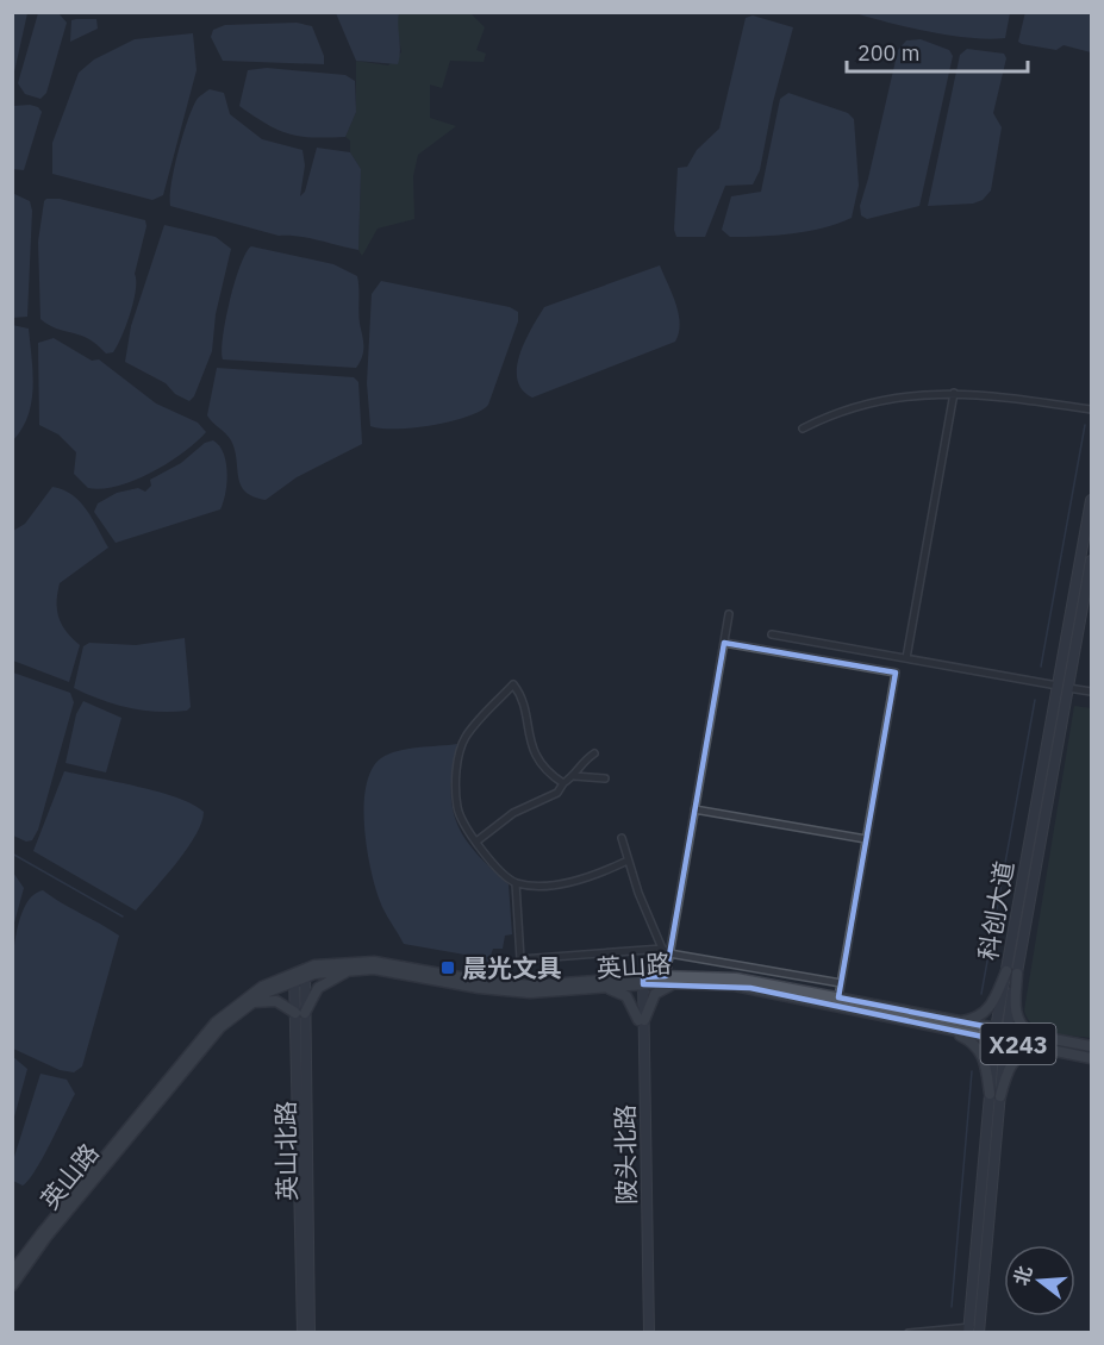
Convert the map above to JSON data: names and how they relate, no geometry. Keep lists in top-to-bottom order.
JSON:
{
  "streets": {
    "main road": [
      "科创大道",
      "英山路",
      "X243",
      "英山北路",
      "陂头北路"
    ]
  },
  "crossings": [
    ["科创大道", "英山路"],
    ["英山路", "英山北路"],
    ["英山路", "陂头北路"]
  ],
  "places": {
    "transit": ["晨光文具"]
  },
  "scale_bar": "200 m",
  "north": "left"
}
